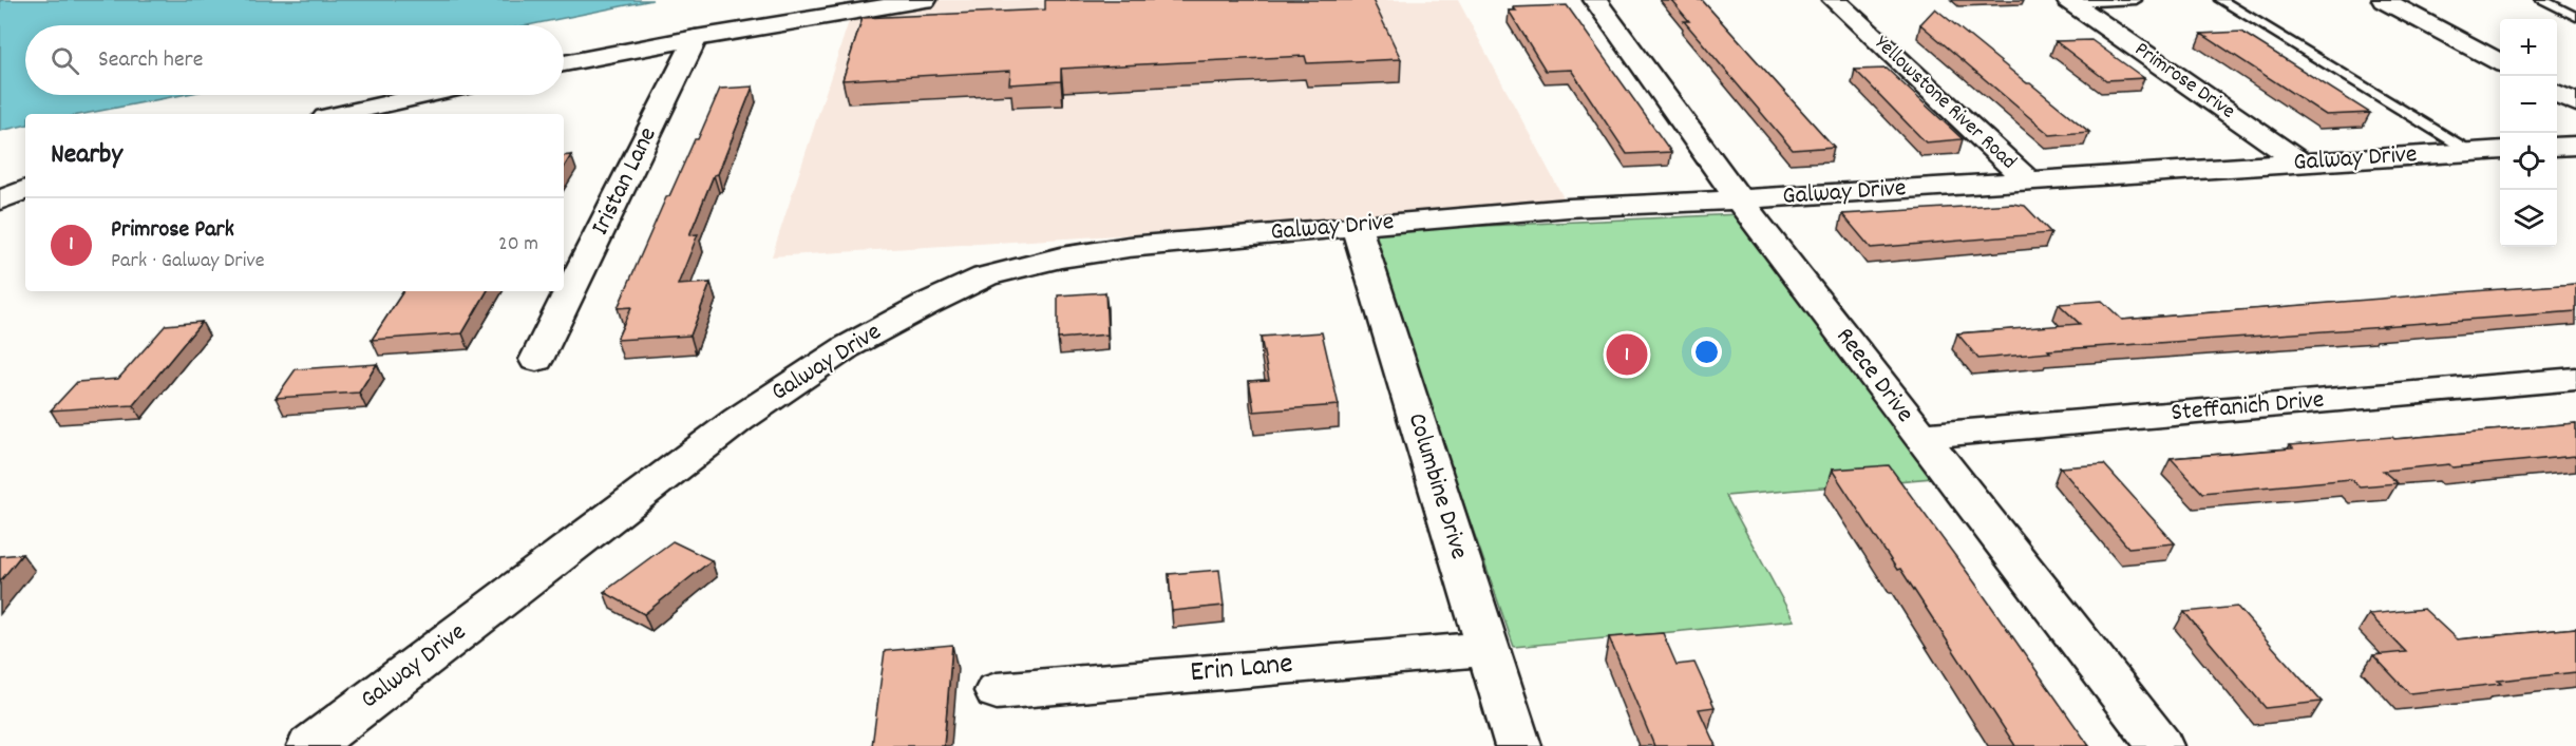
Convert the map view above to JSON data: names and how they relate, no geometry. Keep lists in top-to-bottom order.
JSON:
{
  "streets": {
    "street": [
      "Primrose Drive",
      "Yellowstone River Road",
      "Galway Drive",
      "Iristan Lane",
      "Reece Drive",
      "Steffanich Drive",
      "Columbine Drive",
      "Erin Lane"
    ]
  },
  "crossings": [
    ["Primrose Drive", "Galway Drive"],
    ["Yellowstone River Road", "Galway Drive"],
    ["Galway Drive", "Reece Drive"],
    ["Galway Drive", "Columbine Drive"],
    ["Reece Drive", "Steffanich Drive"],
    ["Columbine Drive", "Erin Lane"]
  ],
  "page": {
    "map_buttons": ["+", "−"],
    "search": "Search here",
    "heading": "Nearby",
    "list": [
      {
        "mark": "1",
        "name": "Primrose Park",
        "note": "Park · Galway Drive",
        "value": "20 m"
      }
    ],
    "pins": "1"
  }
}
